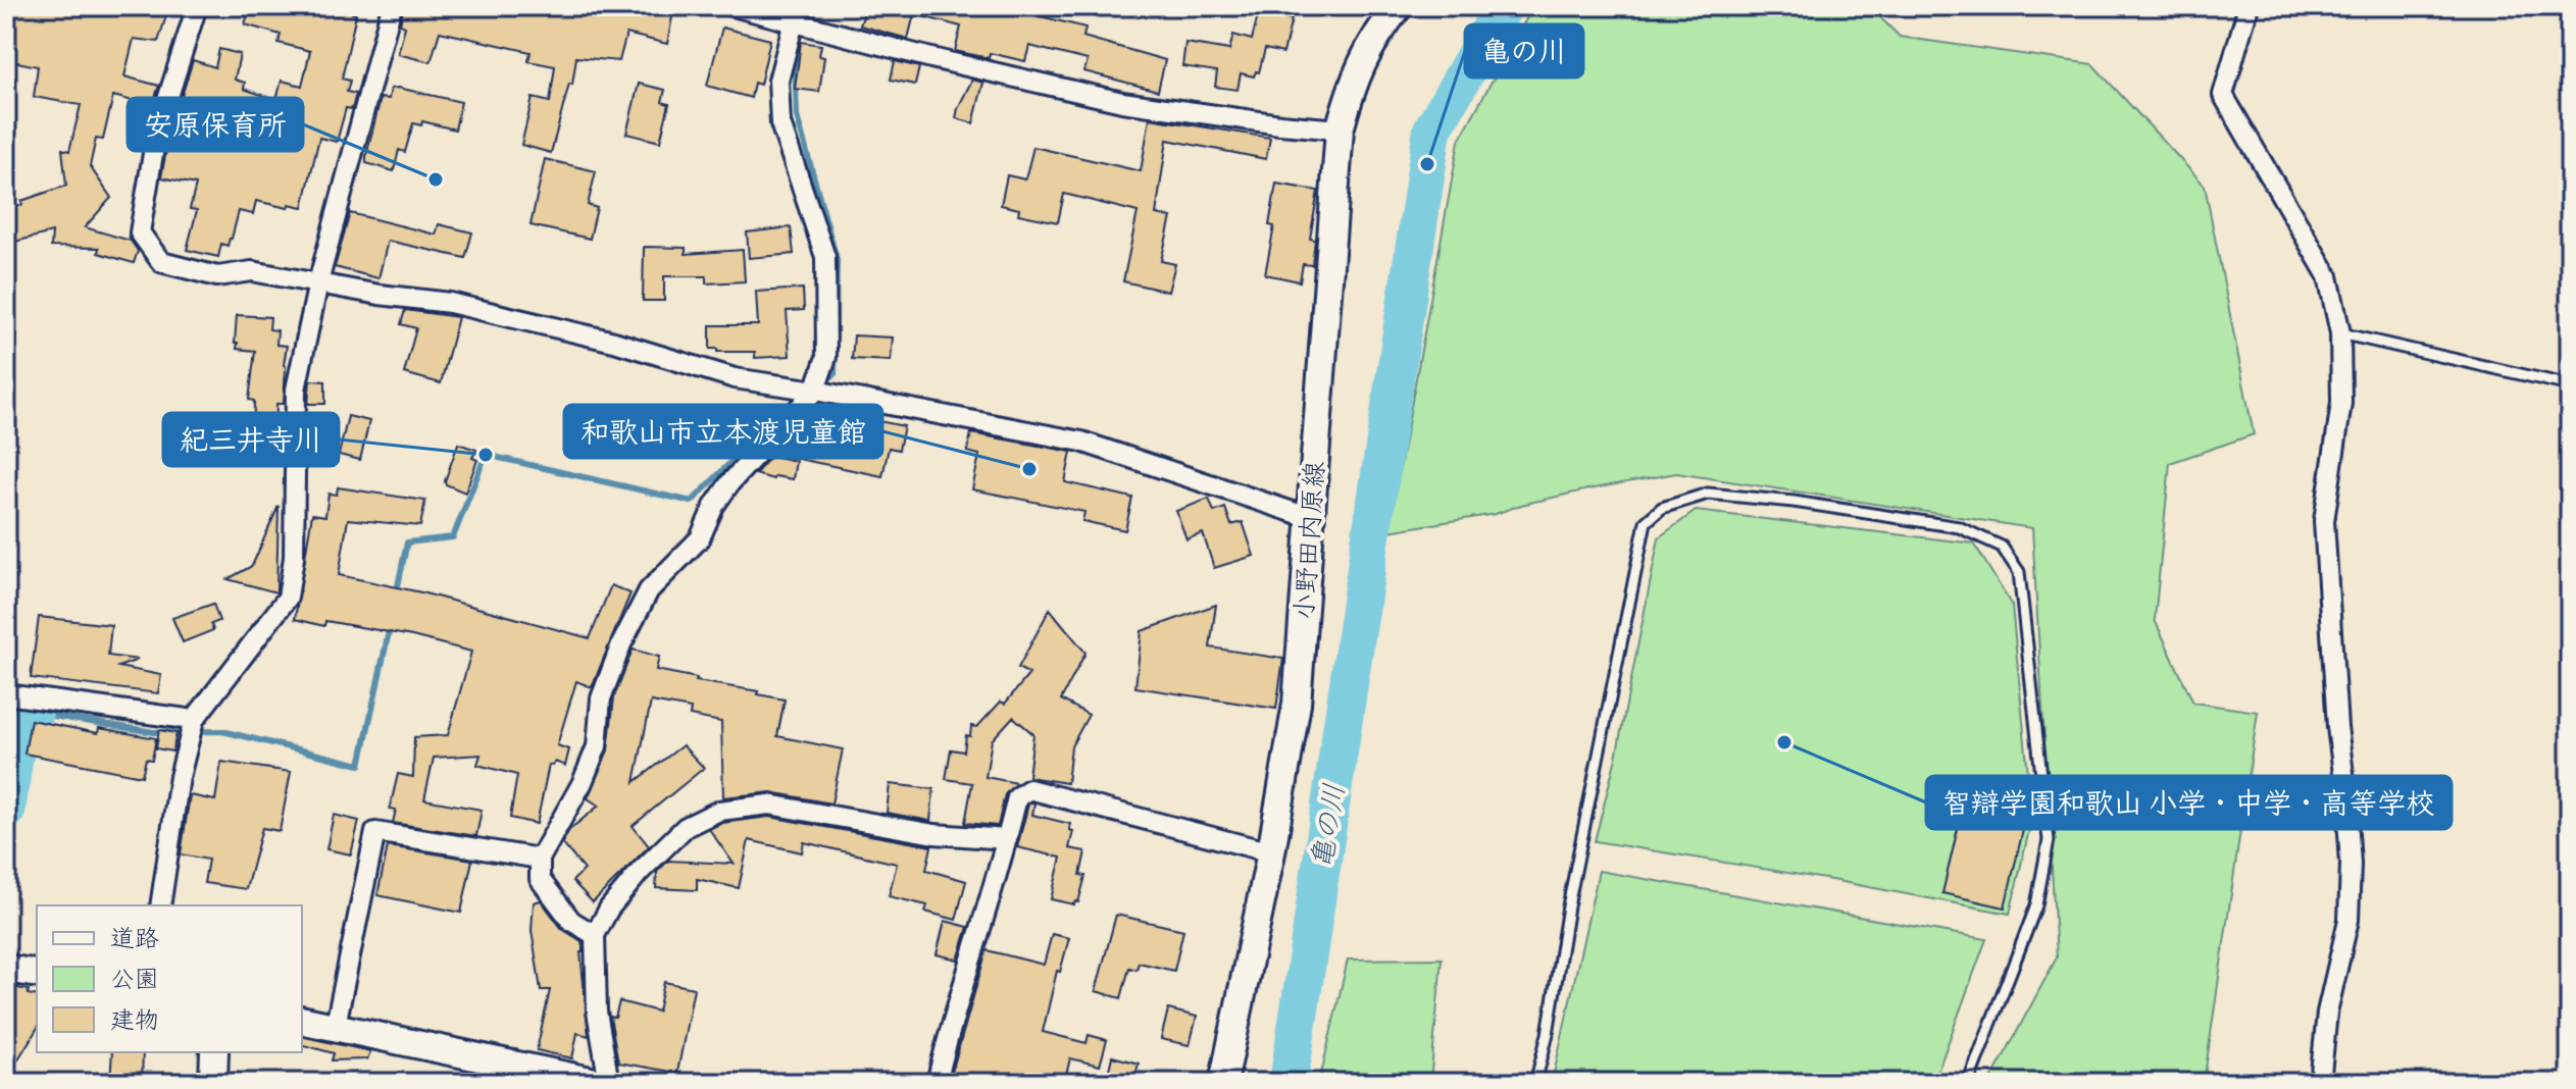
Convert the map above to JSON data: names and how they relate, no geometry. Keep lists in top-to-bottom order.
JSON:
{
  "streets": {
    "main road": ["小野田内原線"]
  },
  "water": ["亀の川"],
  "places": [
    "亀の川",
    "安原保育所",
    "紀三井寺川",
    "和歌山市立本渡児童館",
    "智辯学園和歌山 小学・中学・高等学校"
  ],
  "legend": ["道路", "公園", "建物"]
}
